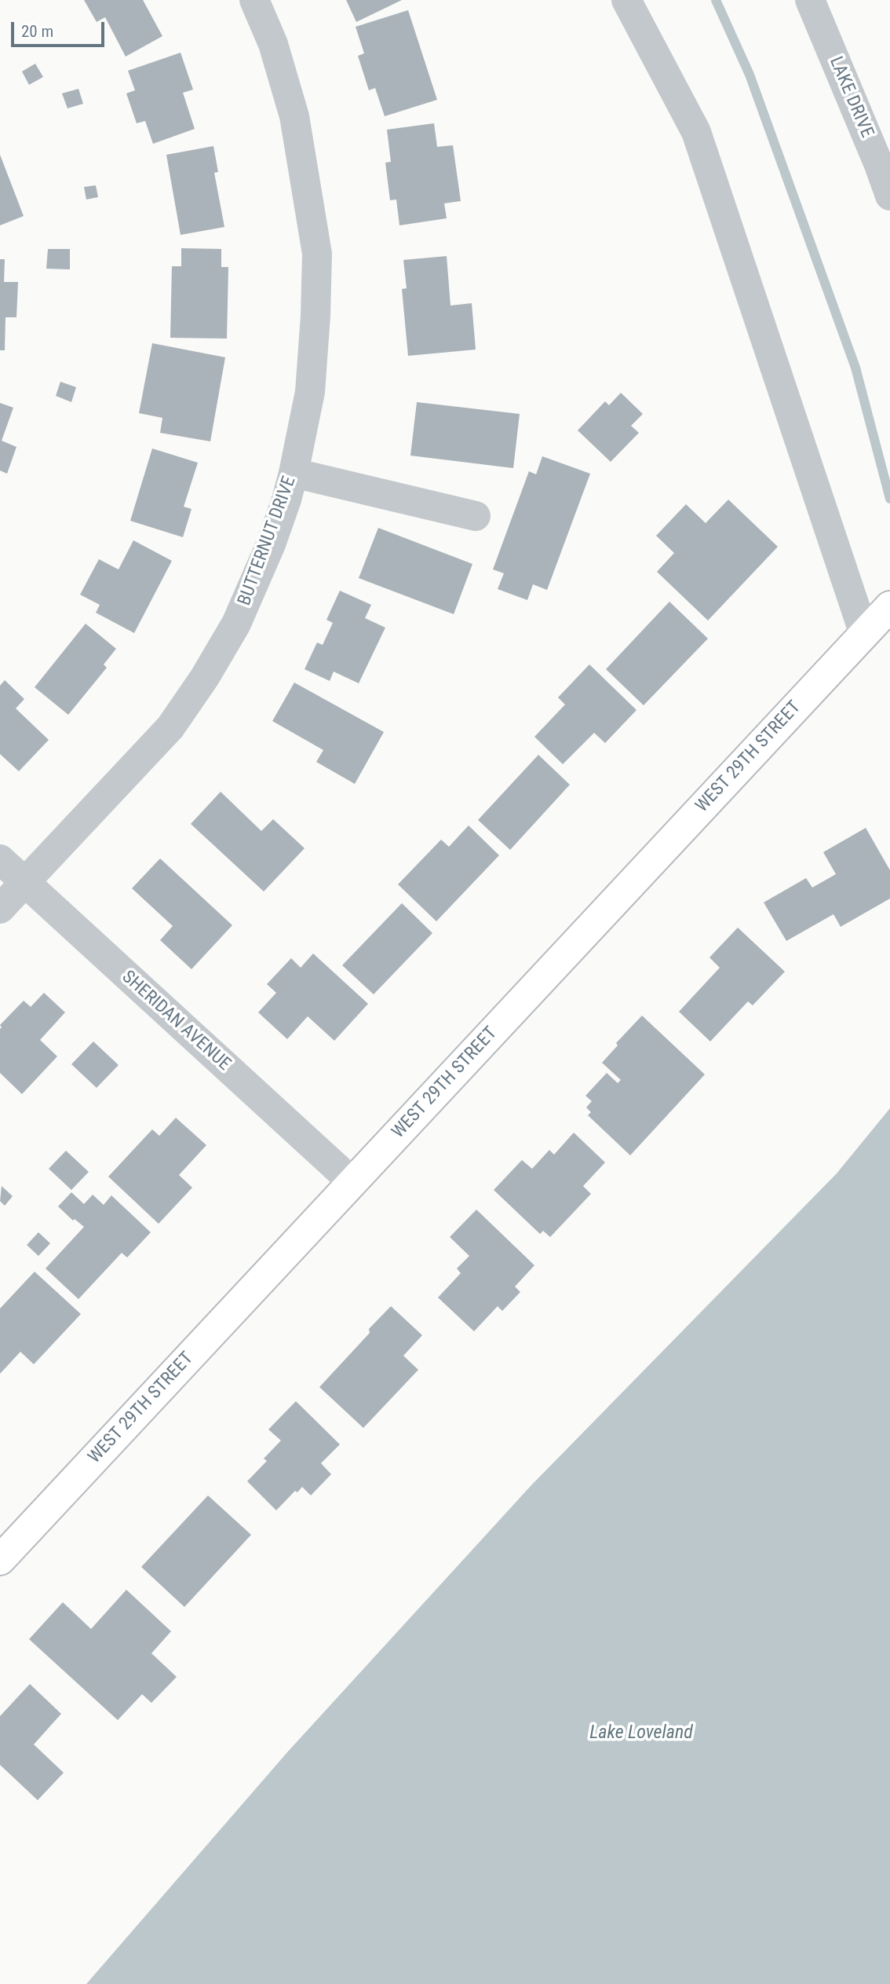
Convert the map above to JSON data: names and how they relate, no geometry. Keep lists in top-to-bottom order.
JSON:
{
  "streets": {
    "main road": ["WEST 29TH STREET"],
    "street": ["LAKE DRIVE", "BUTTERNUT DRIVE", "SHERIDAN AVENUE"]
  },
  "crossings": [
    ["BUTTERNUT DRIVE", "SHERIDAN AVENUE"],
    ["WEST 29TH STREET", "SHERIDAN AVENUE"]
  ],
  "water": ["Lake Loveland"],
  "scale_bar": "20 m"
}
